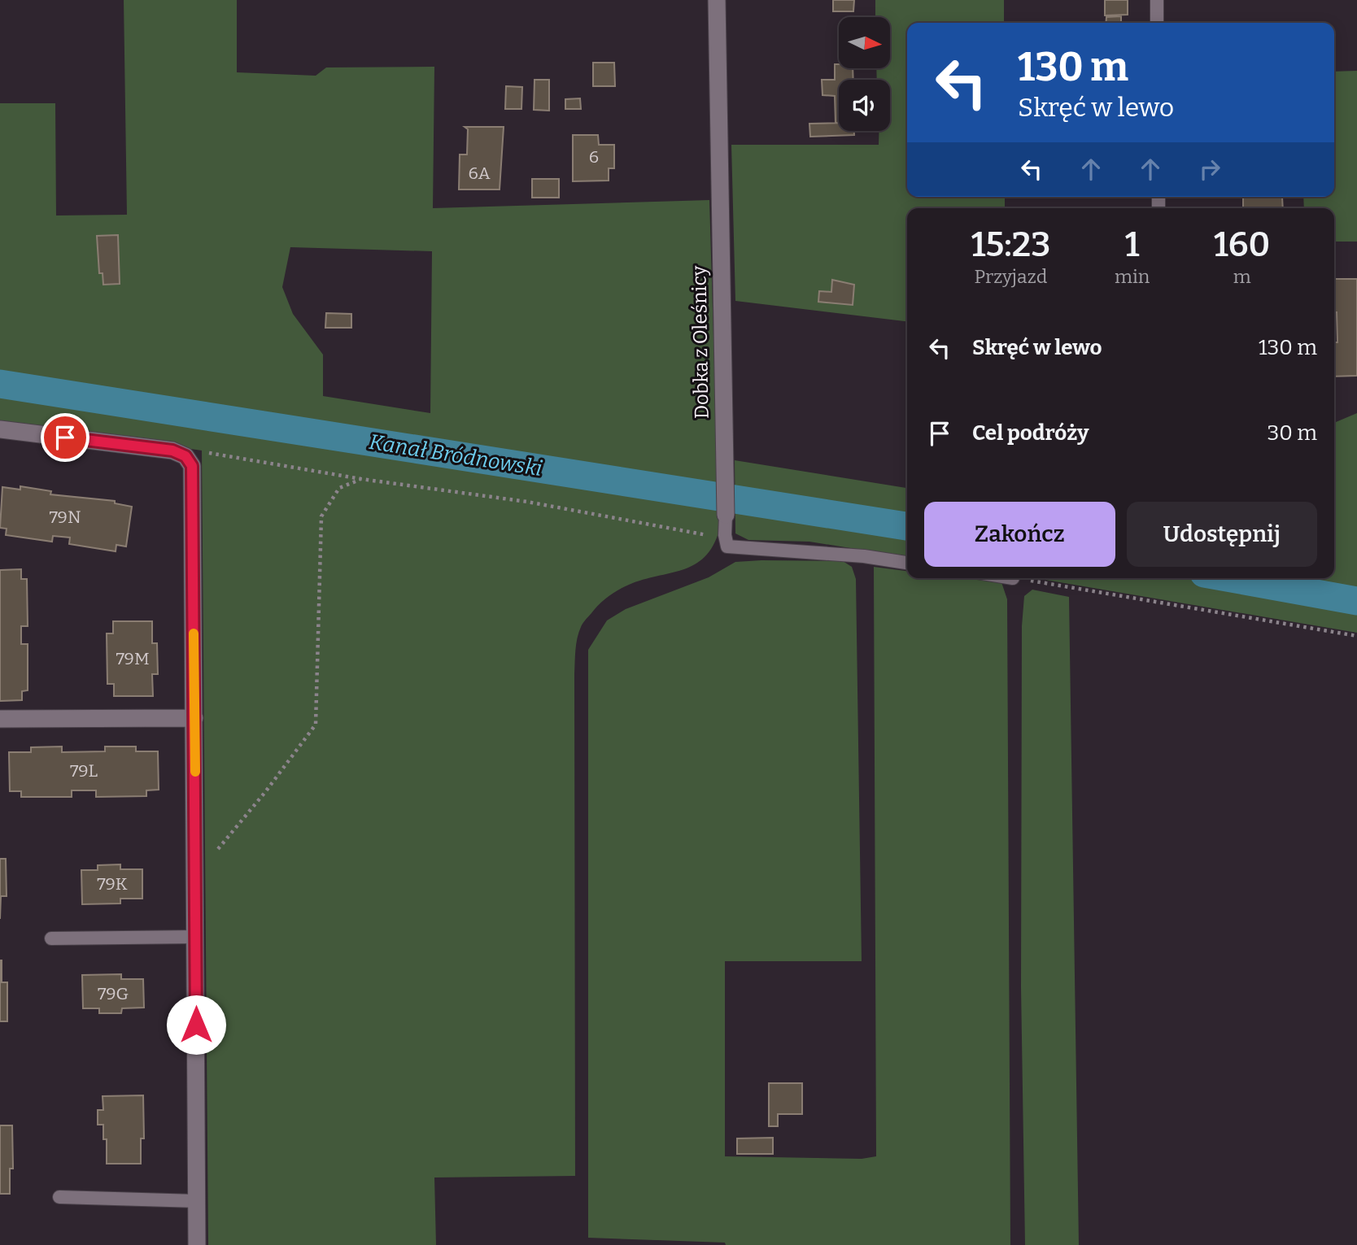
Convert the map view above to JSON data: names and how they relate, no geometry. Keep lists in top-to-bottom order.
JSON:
{
  "streets": {
    "street": ["Dobka z Oleśnicy"]
  },
  "water": ["Kanał Bródnowski"],
  "house_numbers": [
    "6",
    "6A",
    "79N",
    "79M",
    "79L",
    "79K",
    "79G"
  ],
  "north": "right",
  "page": {
    "turn": ["130 m", "Skręć w lewo"],
    "eta": [
      "15:23",
      "Przyjazd",
      "1",
      "min",
      "160",
      "m"
    ],
    "list": [
      {
        "name": "Skręć w lewo",
        "value": "130 m"
      },
      {
        "name": "Cel podróży",
        "value": "30 m"
      }
    ],
    "buttons": ["Zakończ", "Udostępnij"]
  }
}
